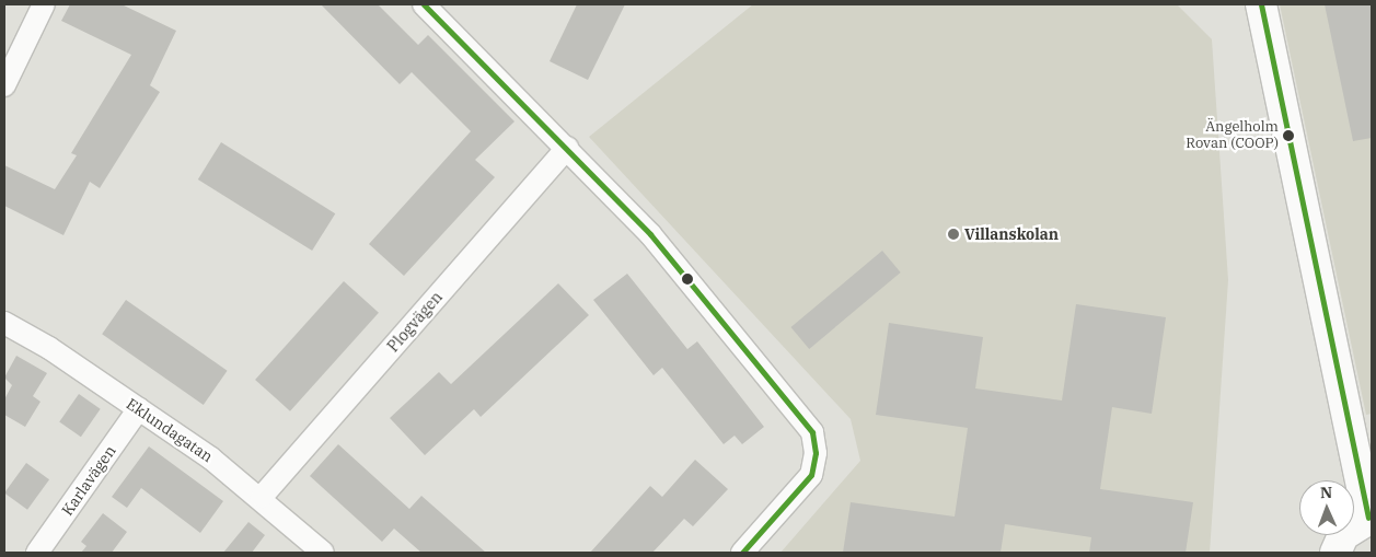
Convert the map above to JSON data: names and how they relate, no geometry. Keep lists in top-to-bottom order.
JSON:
{
  "streets": {
    "street": ["Plogvägen", "Eklundagatan", "Karlavägen"]
  },
  "crossings": [
    ["Plogvägen", "Eklundagatan"],
    ["Eklundagatan", "Karlavägen"]
  ],
  "places": ["Ängelholm Rovan (COOP)", "Villanskolan"],
  "north": "top"
}
